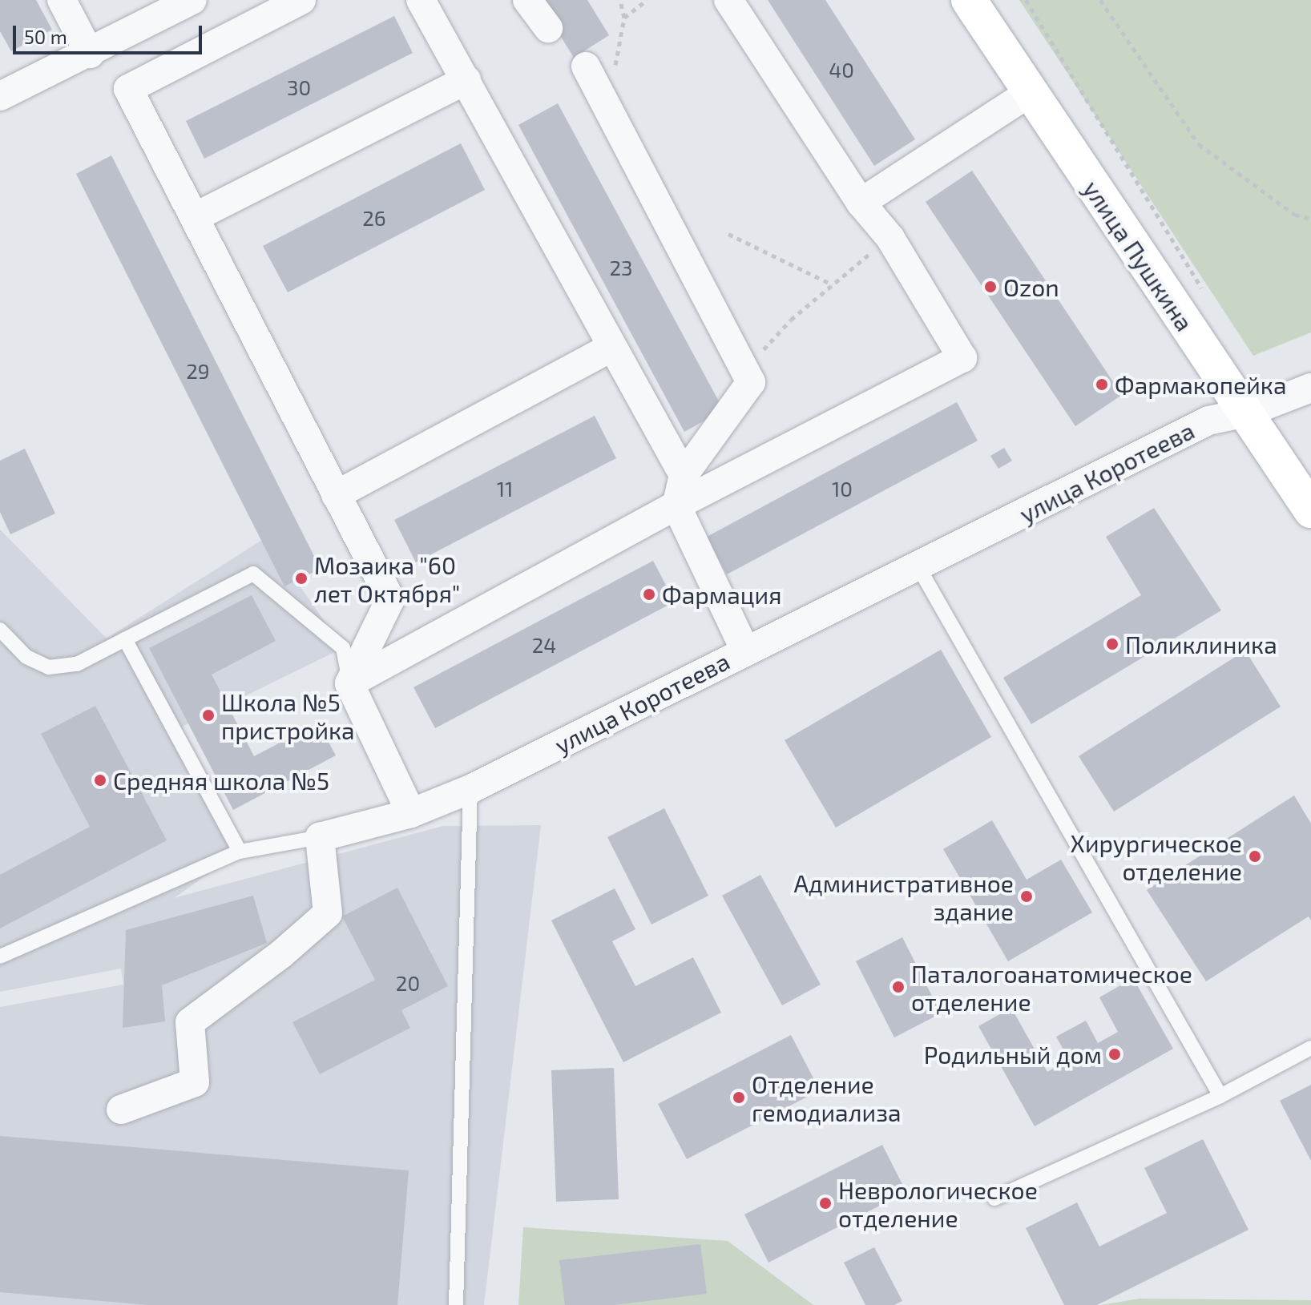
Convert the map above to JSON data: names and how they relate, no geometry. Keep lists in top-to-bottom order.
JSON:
{
  "streets": {
    "street": ["улица Пушкина", "улица Коротеева"]
  },
  "crossings": [
    ["улица Пушкина", "улица Коротеева"]
  ],
  "places": [
    "Ozon",
    "Фармакопейка",
    "Мозаика \"60 лет Октября\"",
    "Фармация",
    "Поликлиника",
    "Школа №5 пристройка",
    "Средняя школа №5",
    "Хирургическое отделение",
    "Административное здание",
    "Паталогоанатомическое отделение",
    "Родильный дом",
    "Отделение гемодиализа",
    "Неврологическое отделение"
  ],
  "house_numbers": [
    "40",
    "30",
    "26",
    "23",
    "29",
    "11",
    "10",
    "24",
    "20"
  ],
  "scale_bar": "50 m"
}
